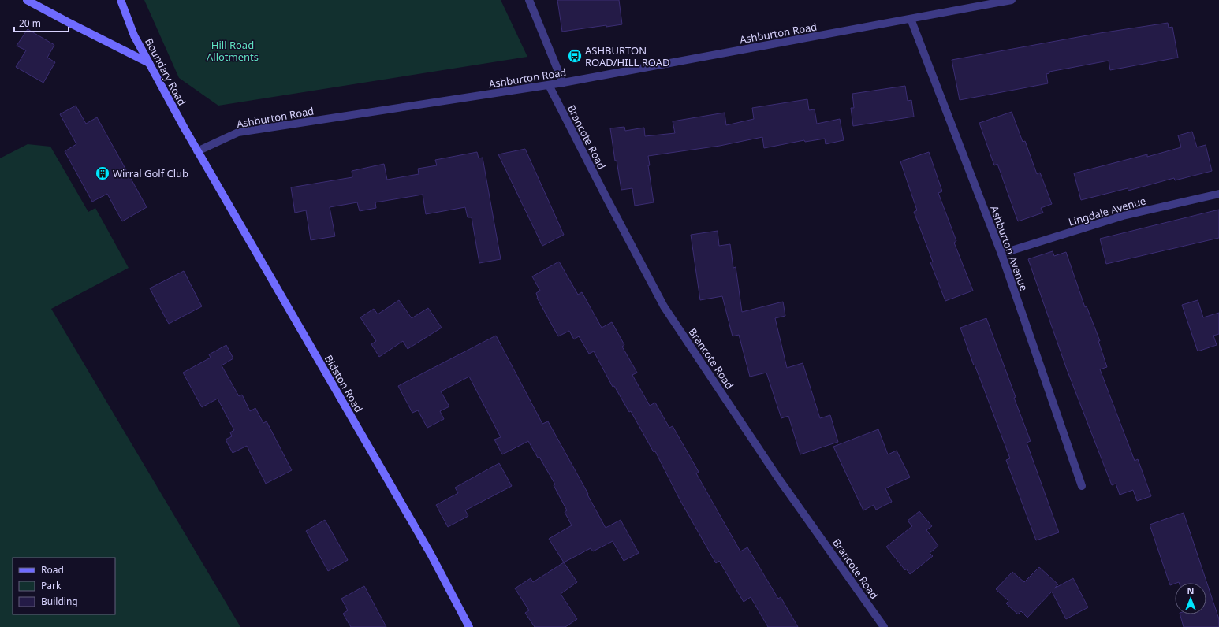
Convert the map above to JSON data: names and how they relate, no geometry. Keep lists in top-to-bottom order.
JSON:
{
  "streets": {
    "main road": ["Boundary Road", "Bidston Road"],
    "street": [
      "Ashburton Road",
      "Brancote Road",
      "Lingdale Avenue",
      "Ashburton Avenue"
    ]
  },
  "crossings": [
    ["Ashburton Road", "Boundary Road"],
    ["Ashburton Road", "Brancote Road"],
    ["Ashburton Road", "Ashburton Avenue"],
    ["Ashburton Road", "Bidston Road"],
    ["Boundary Road", "Bidston Road"],
    ["Lingdale Avenue", "Ashburton Avenue"]
  ],
  "parks": ["Hill Road Allotments"],
  "places": {
    "bus stop": ["ASHBURTON ROAD/HILL ROAD"],
    "building": ["Wirral Golf Club"]
  },
  "legend": ["Road", "Park", "Building"],
  "scale_bar": "20 m",
  "north": "top"
}
